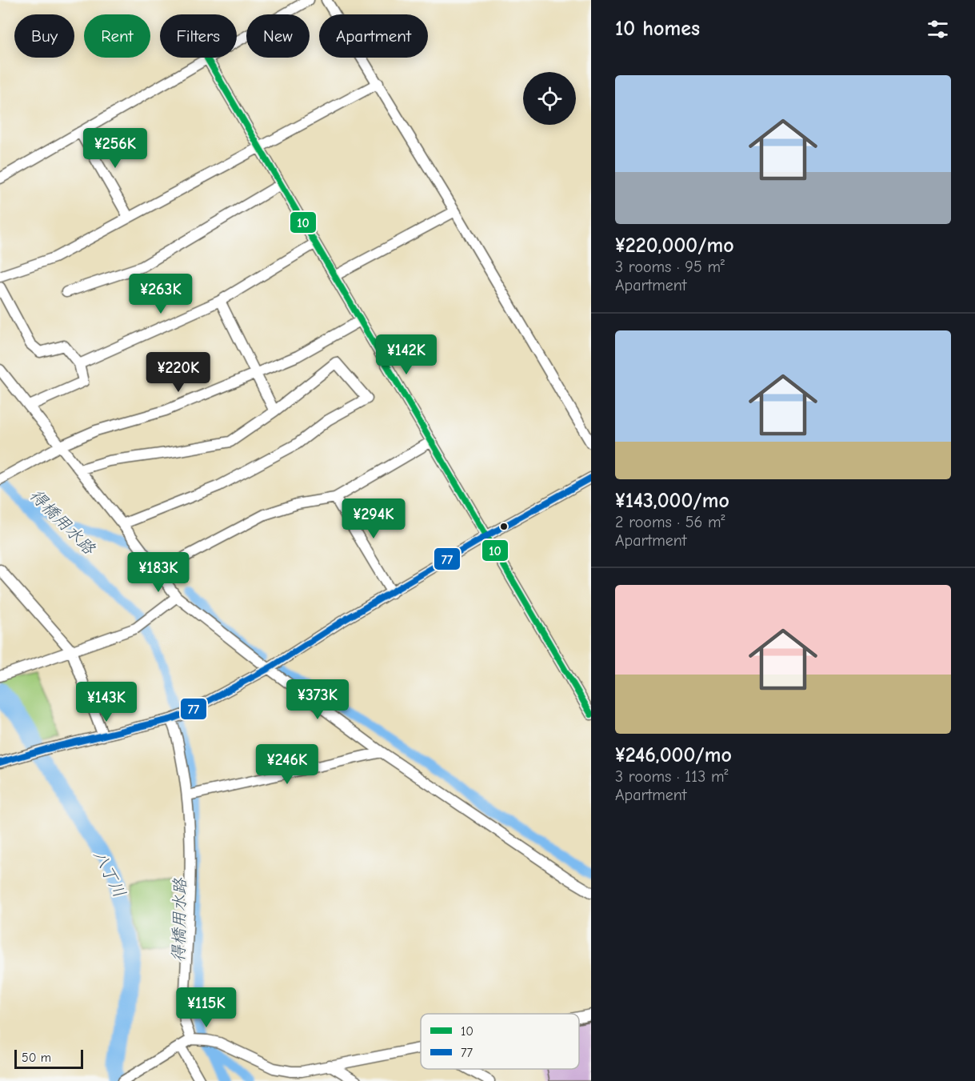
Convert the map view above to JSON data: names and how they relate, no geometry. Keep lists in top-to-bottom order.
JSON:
{
  "water": ["得橋用水路", "八丁川"],
  "lines": ["transit line 10", "transit line 77"],
  "legend": ["10", "77"],
  "scale_bar": "50 m",
  "page": {
    "heading": "10 homes",
    "chip": [
      "Buy",
      "Rent",
      "Filters",
      "New",
      "Apartment"
    ],
    "list": [
      {
        "name": "¥220,000/mo",
        "note": "3 rooms · 95 m² · Apartment"
      },
      {
        "name": "¥143,000/mo",
        "note": "2 rooms · 56 m² · Apartment"
      },
      {
        "name": "¥246,000/mo",
        "note": "3 rooms · 113 m² · Apartment"
      }
    ],
    "price": [
      "¥256K",
      "¥263K",
      "¥142K",
      "¥220K",
      "¥294K",
      "¥183K",
      "¥373K",
      "¥143K",
      "¥246K",
      "¥115K"
    ],
    "scale": "50 m"
  }
}
